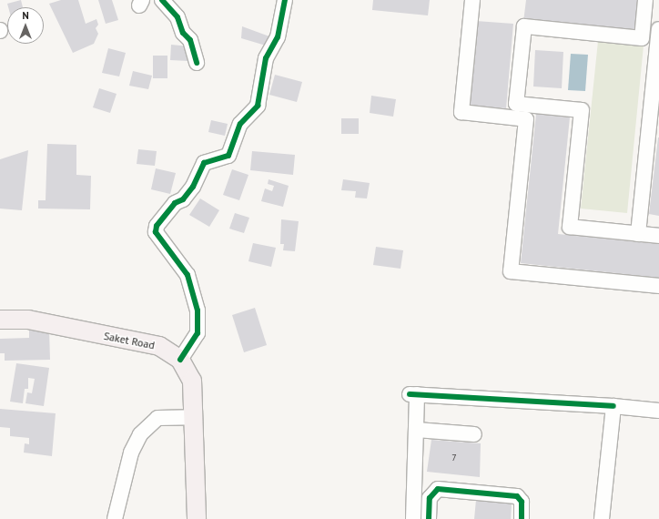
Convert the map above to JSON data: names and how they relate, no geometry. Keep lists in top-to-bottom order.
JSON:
{
  "streets": {
    "main road": ["Saket Road"]
  },
  "house_numbers": ["7"],
  "north": "top"
}
